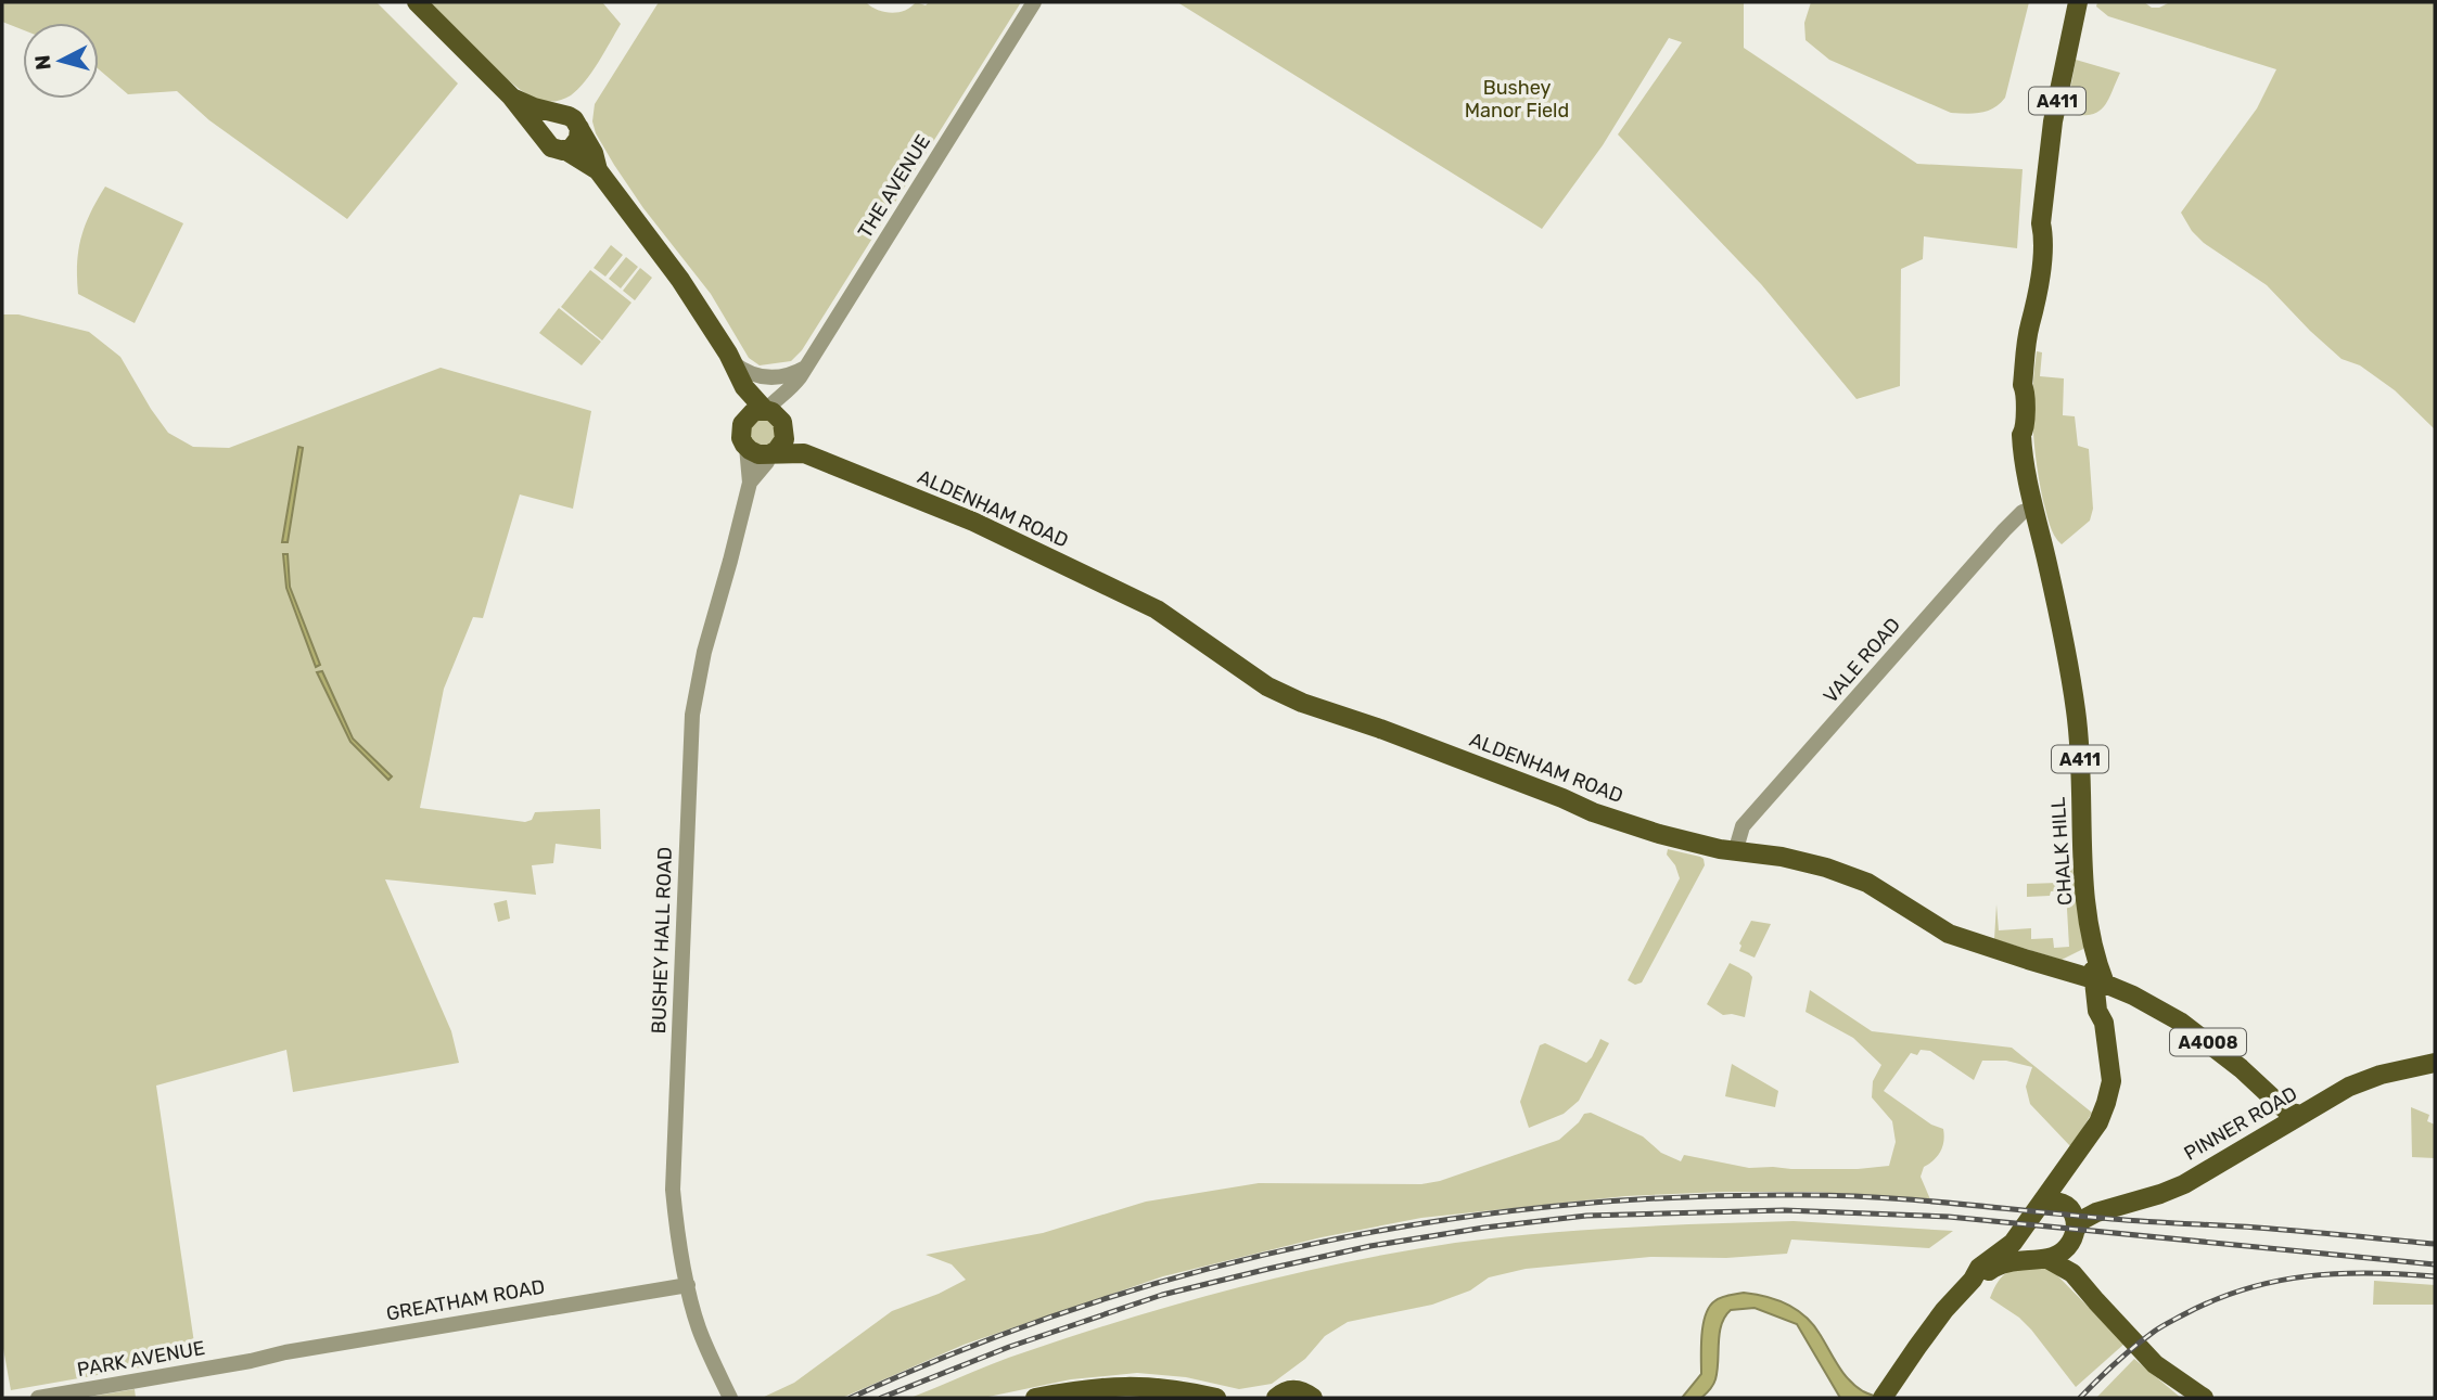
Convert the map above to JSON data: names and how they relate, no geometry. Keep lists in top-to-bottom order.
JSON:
{
  "streets": {
    "main road": [
      "A411",
      "ALDENHAM ROAD",
      "CHALK HILL",
      "A4008",
      "PINNER ROAD"
    ],
    "street": [
      "THE AVENUE",
      "VALE ROAD",
      "BUSHEY HALL ROAD",
      "GREATHAM ROAD",
      "PARK AVENUE"
    ]
  },
  "crossings": [
    ["A411", "VALE ROAD"],
    ["A411", "CHALK HILL"],
    ["THE AVENUE", "ALDENHAM ROAD"],
    ["THE AVENUE", "BUSHEY HALL ROAD"],
    ["ALDENHAM ROAD", "VALE ROAD"],
    ["ALDENHAM ROAD", "CHALK HILL"],
    ["ALDENHAM ROAD", "BUSHEY HALL ROAD"],
    ["ALDENHAM ROAD", "PINNER ROAD"],
    ["VALE ROAD", "CHALK HILL"],
    ["CHALK HILL", "PINNER ROAD"],
    ["BUSHEY HALL ROAD", "GREATHAM ROAD"],
    ["GREATHAM ROAD", "PARK AVENUE"]
  ],
  "parks": ["Bushey Manor Field"],
  "north": "left"
}
